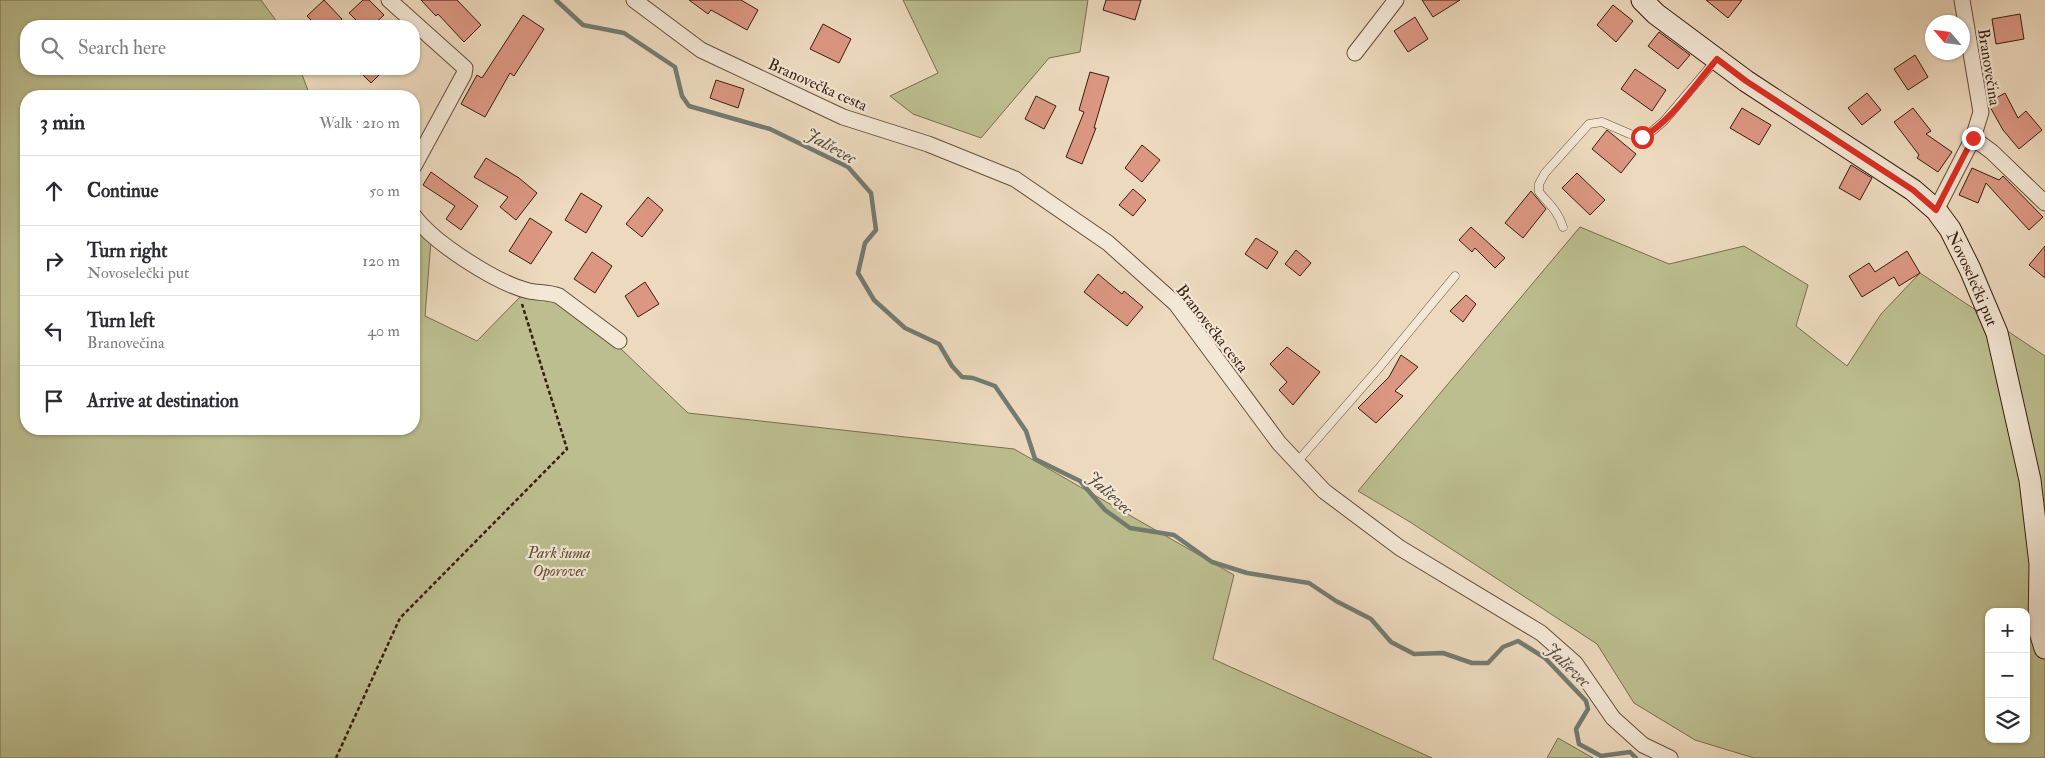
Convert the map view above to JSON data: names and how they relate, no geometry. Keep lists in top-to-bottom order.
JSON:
{
  "streets": {
    "street": ["Branovečina", "Branovečka cesta", "Novoselečki put"]
  },
  "crossings": [
    ["Branovečina", "Novoselečki put"]
  ],
  "water": ["Jalševec"],
  "parks": ["Park šuma Oporovec"],
  "north": "top left",
  "page": {
    "search": "Search here",
    "heading": ["3 min", "Walk · 210 m"],
    "list": [
      ["Continue", "50 m"],
      ["Turn right", "Novoselečki put", "120 m"],
      ["Turn left", "Branovečina", "40 m"],
      "Arrive at destination"
    ],
    "map_buttons": ["+", "−"]
  }
}
